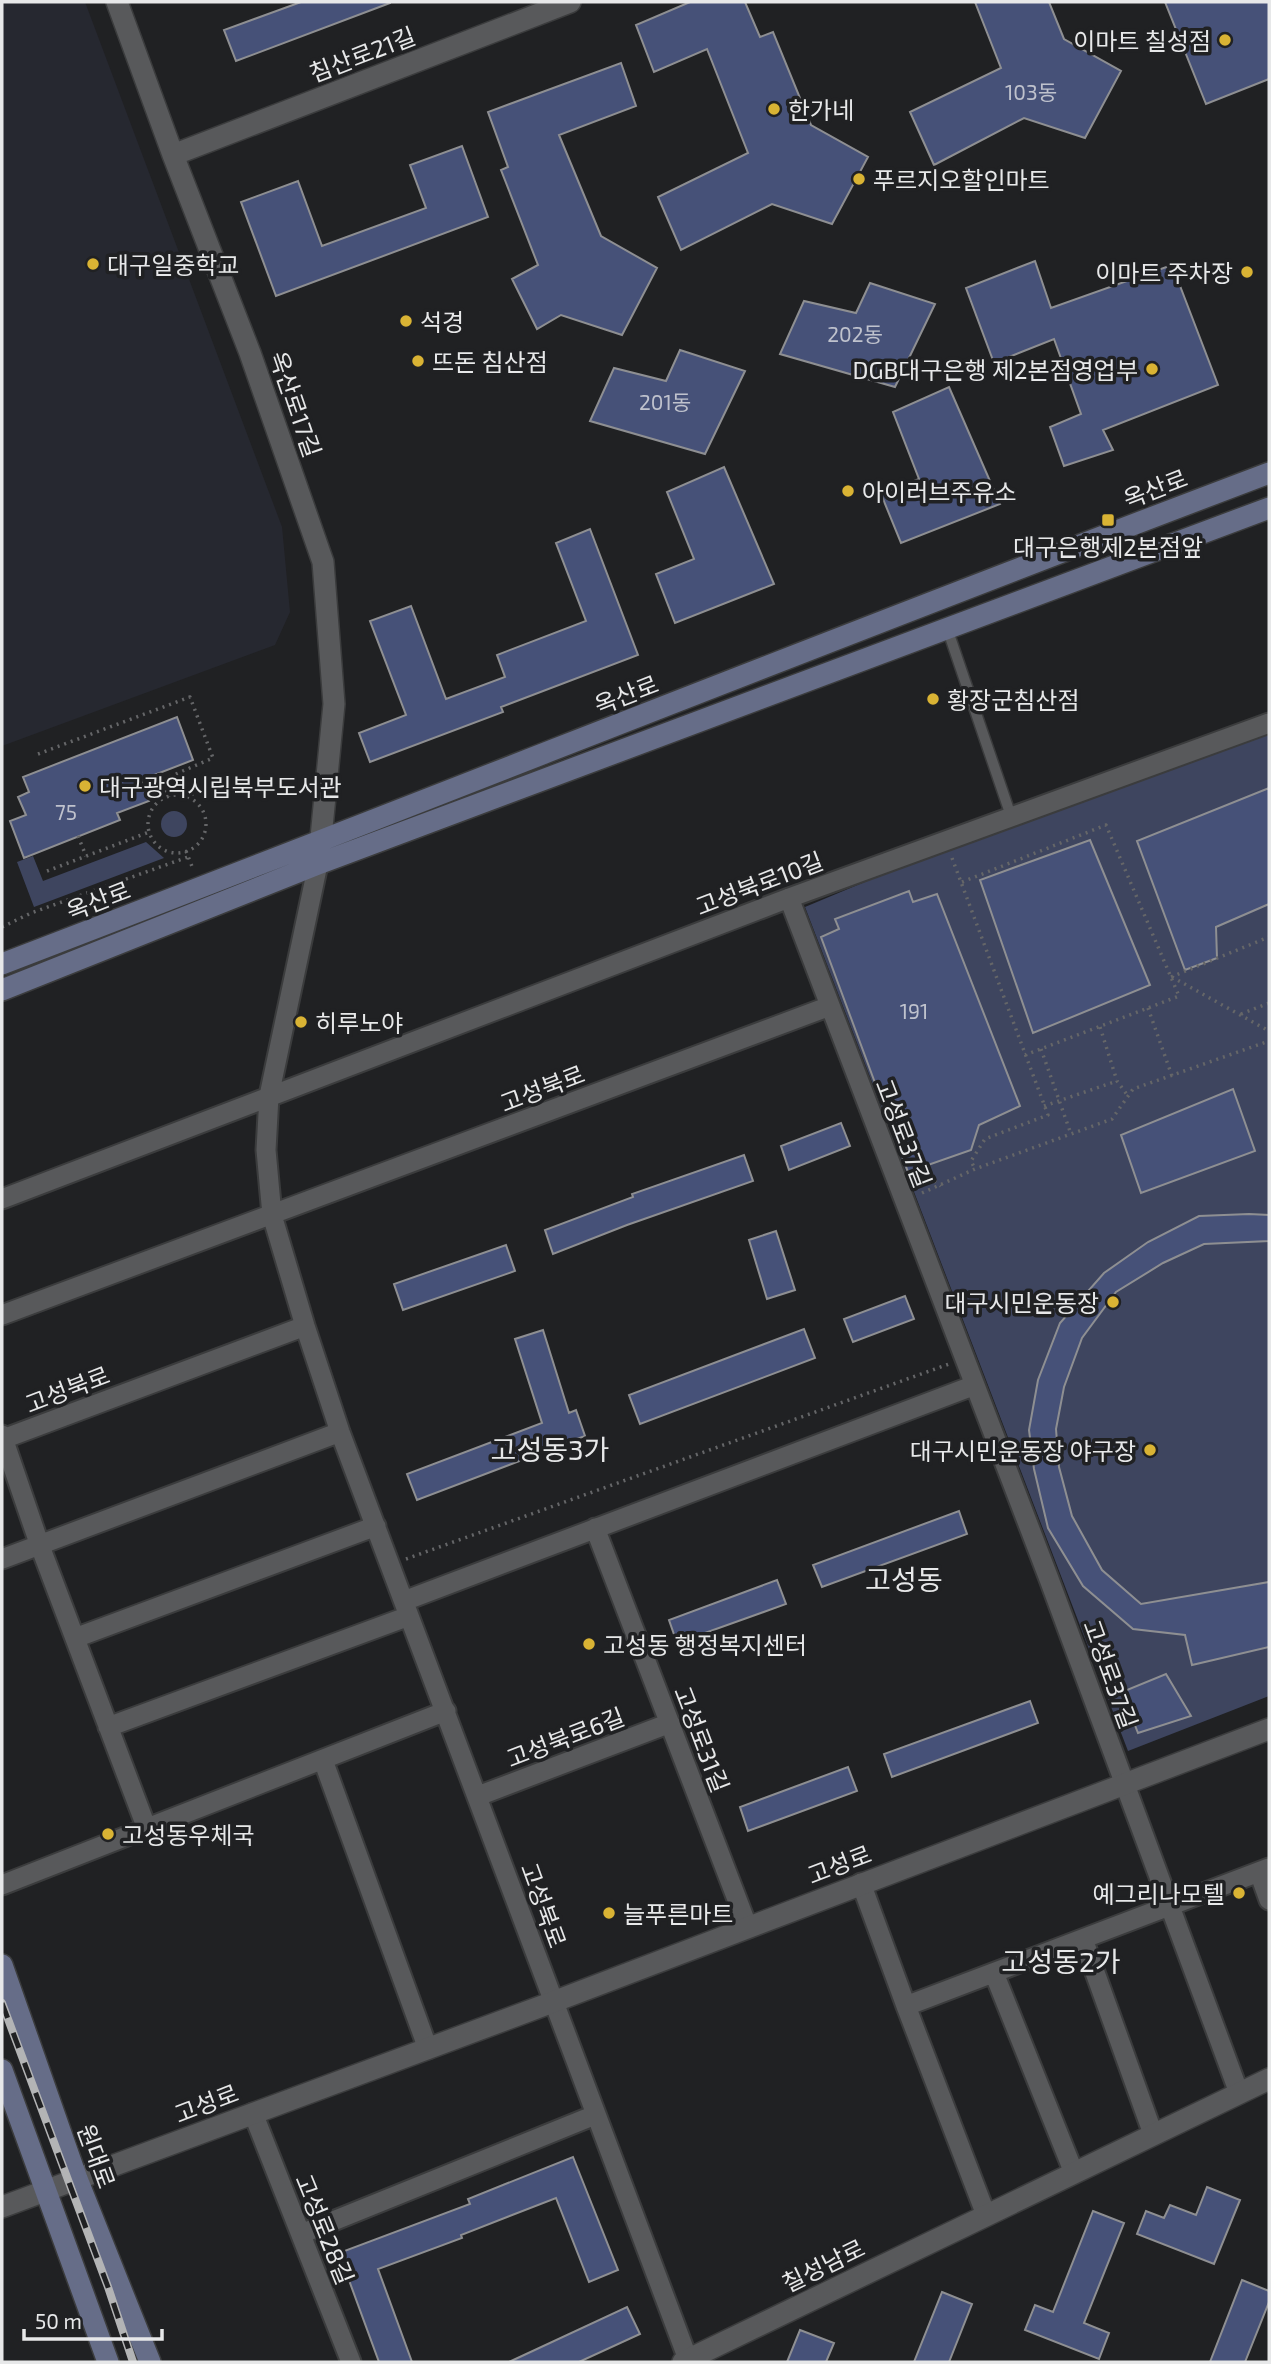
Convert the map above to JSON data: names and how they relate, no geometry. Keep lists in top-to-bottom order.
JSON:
{
  "streets": {
    "main road": ["옥산로", "원대로"],
    "street": [
      "침산로21길",
      "옥산로17길",
      "고성북로10길",
      "고성북로",
      "고성로37길",
      "고성북로6길",
      "고성로31길",
      "고성로",
      "고성로28길",
      "칠성남로"
    ]
  },
  "crossings": [
    ["침산로21길", "옥산로17길"],
    ["옥산로17길", "옥산로"],
    ["옥산로17길", "고성북로"],
    ["옥산로", "고성북로"],
    ["고성북로10길", "고성북로"],
    ["고성북로10길", "고성로37길"],
    ["고성북로", "고성로37길"],
    ["고성북로", "고성북로6길"],
    ["고성북로", "고성로"],
    ["고성북로", "칠성남로"],
    ["고성로37길", "고성로"],
    ["고성북로6길", "고성로31길"],
    ["고성로31길", "고성로"],
    ["고성로", "원대로"],
    ["고성로", "고성로28길"]
  ],
  "districts": ["고성동3가", "고성동", "고성동2가"],
  "places": {
    "other": [
      "이마트 칠성점",
      "한가네",
      "푸르지오할인마트",
      "대구일중학교",
      "이마트 주차장",
      "석경",
      "뜨돈 침산점",
      "DGB대구은행 제2본점영업부",
      "아이러브주유소",
      "황장군침산점",
      "대구광역시립북부도서관",
      "히루노야",
      "대구시민운동장",
      "대구시민운동장 야구장",
      "고성동 행정복지센터",
      "고성동우체국",
      "예그리나모텔",
      "늘푸른마트"
    ],
    "transit": ["대구은행제2본점앞"]
  },
  "house_numbers": [
    "103동",
    "202동",
    "201동",
    "75",
    "191"
  ],
  "scale_bar": "50 m"
}
